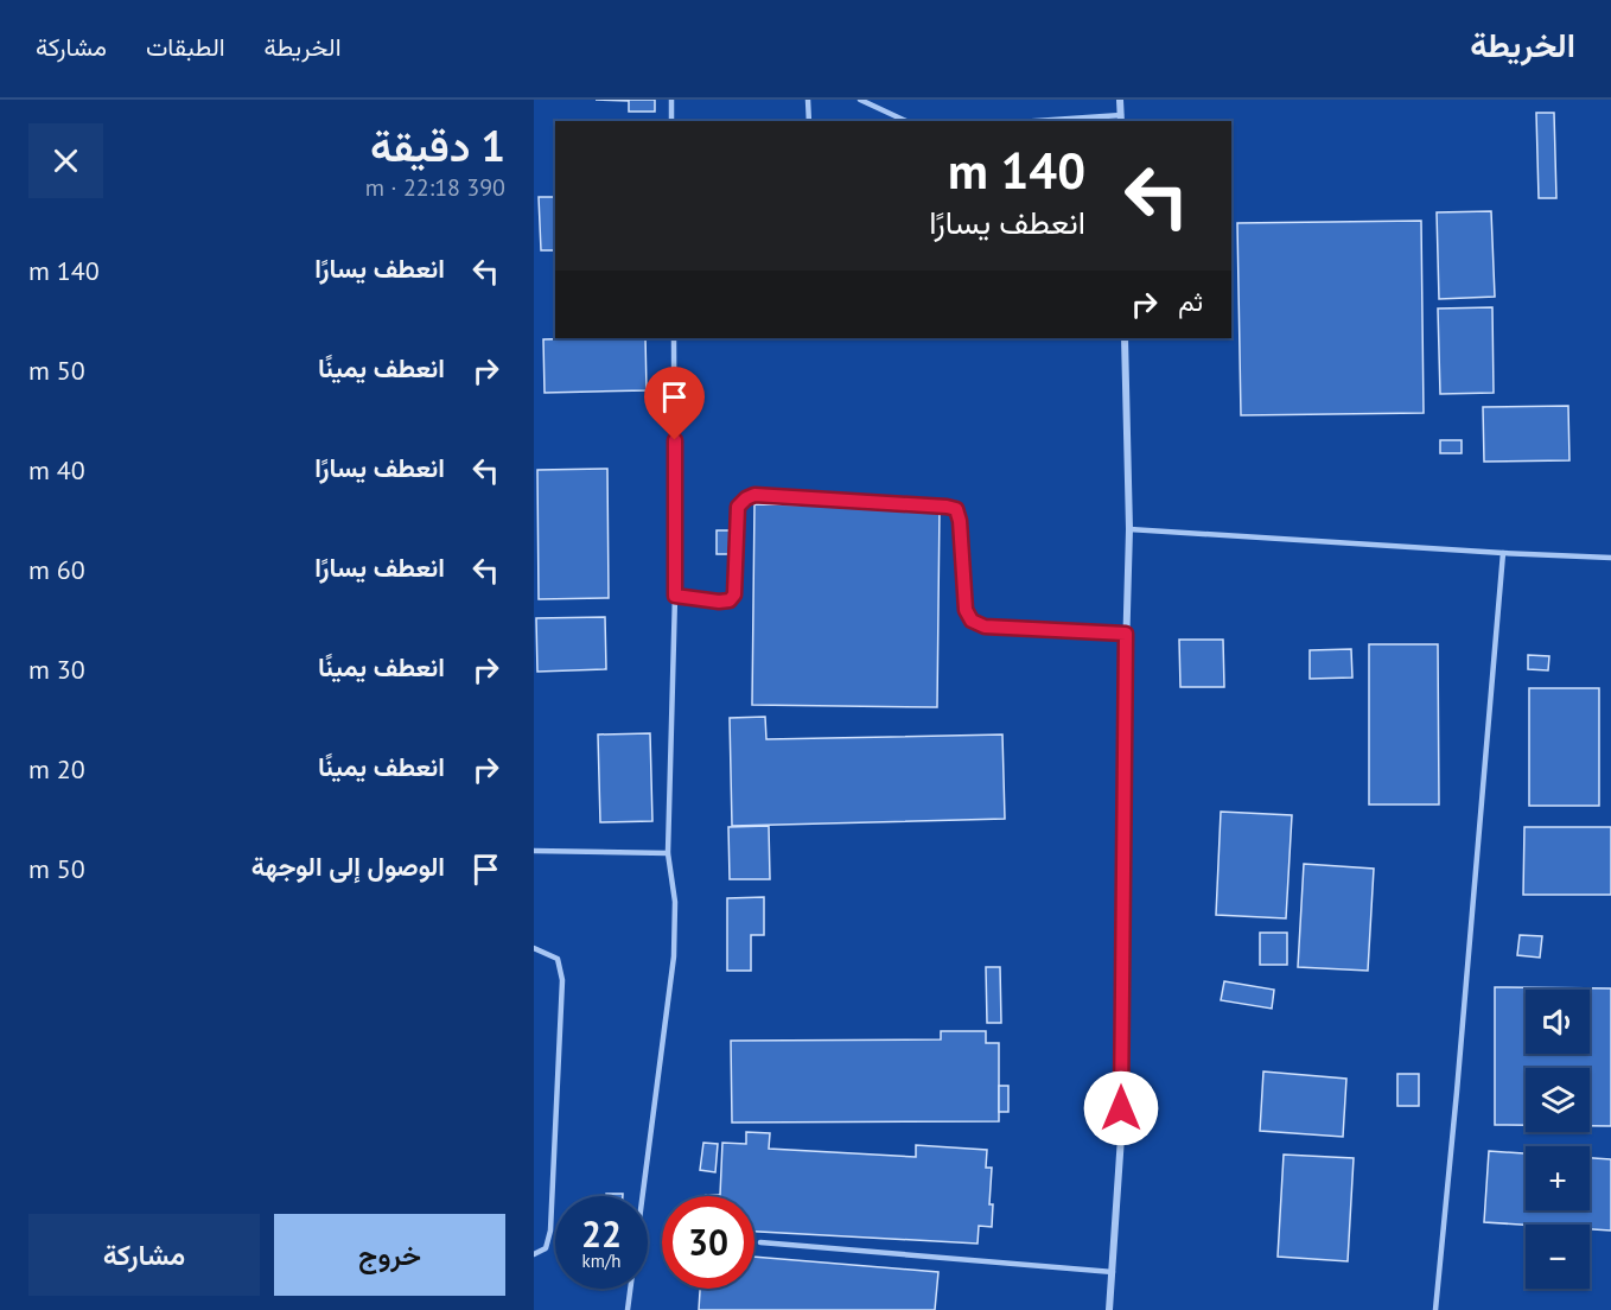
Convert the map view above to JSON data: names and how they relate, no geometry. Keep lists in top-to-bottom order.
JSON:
{
  "page": {
    "header": "الخريطة",
    "nav": ["الخريطة", "الطبقات", "مشاركة"],
    "heading": ["1 دقيقة", "390 m · 22:18"],
    "turn": ["140 m", "انعطف يسارًا"],
    "list": [
      {
        "name": "انعطف يسارًا",
        "value": "140 m"
      },
      {
        "name": "انعطف يمينًا",
        "value": "50 m"
      },
      {
        "name": "انعطف يسارًا",
        "value": "40 m"
      },
      {
        "name": "انعطف يسارًا",
        "value": "60 m"
      },
      {
        "name": "انعطف يمينًا",
        "value": "30 m"
      },
      {
        "name": "انعطف يمينًا",
        "value": "20 m"
      },
      {
        "name": "الوصول إلى الوجهة",
        "value": "50 m"
      }
    ],
    "then": "ثم",
    "map_buttons": ["+", "−"],
    "speed": "22 km/h",
    "limit": "30",
    "buttons": ["خروج", "مشاركة"]
  }
}
